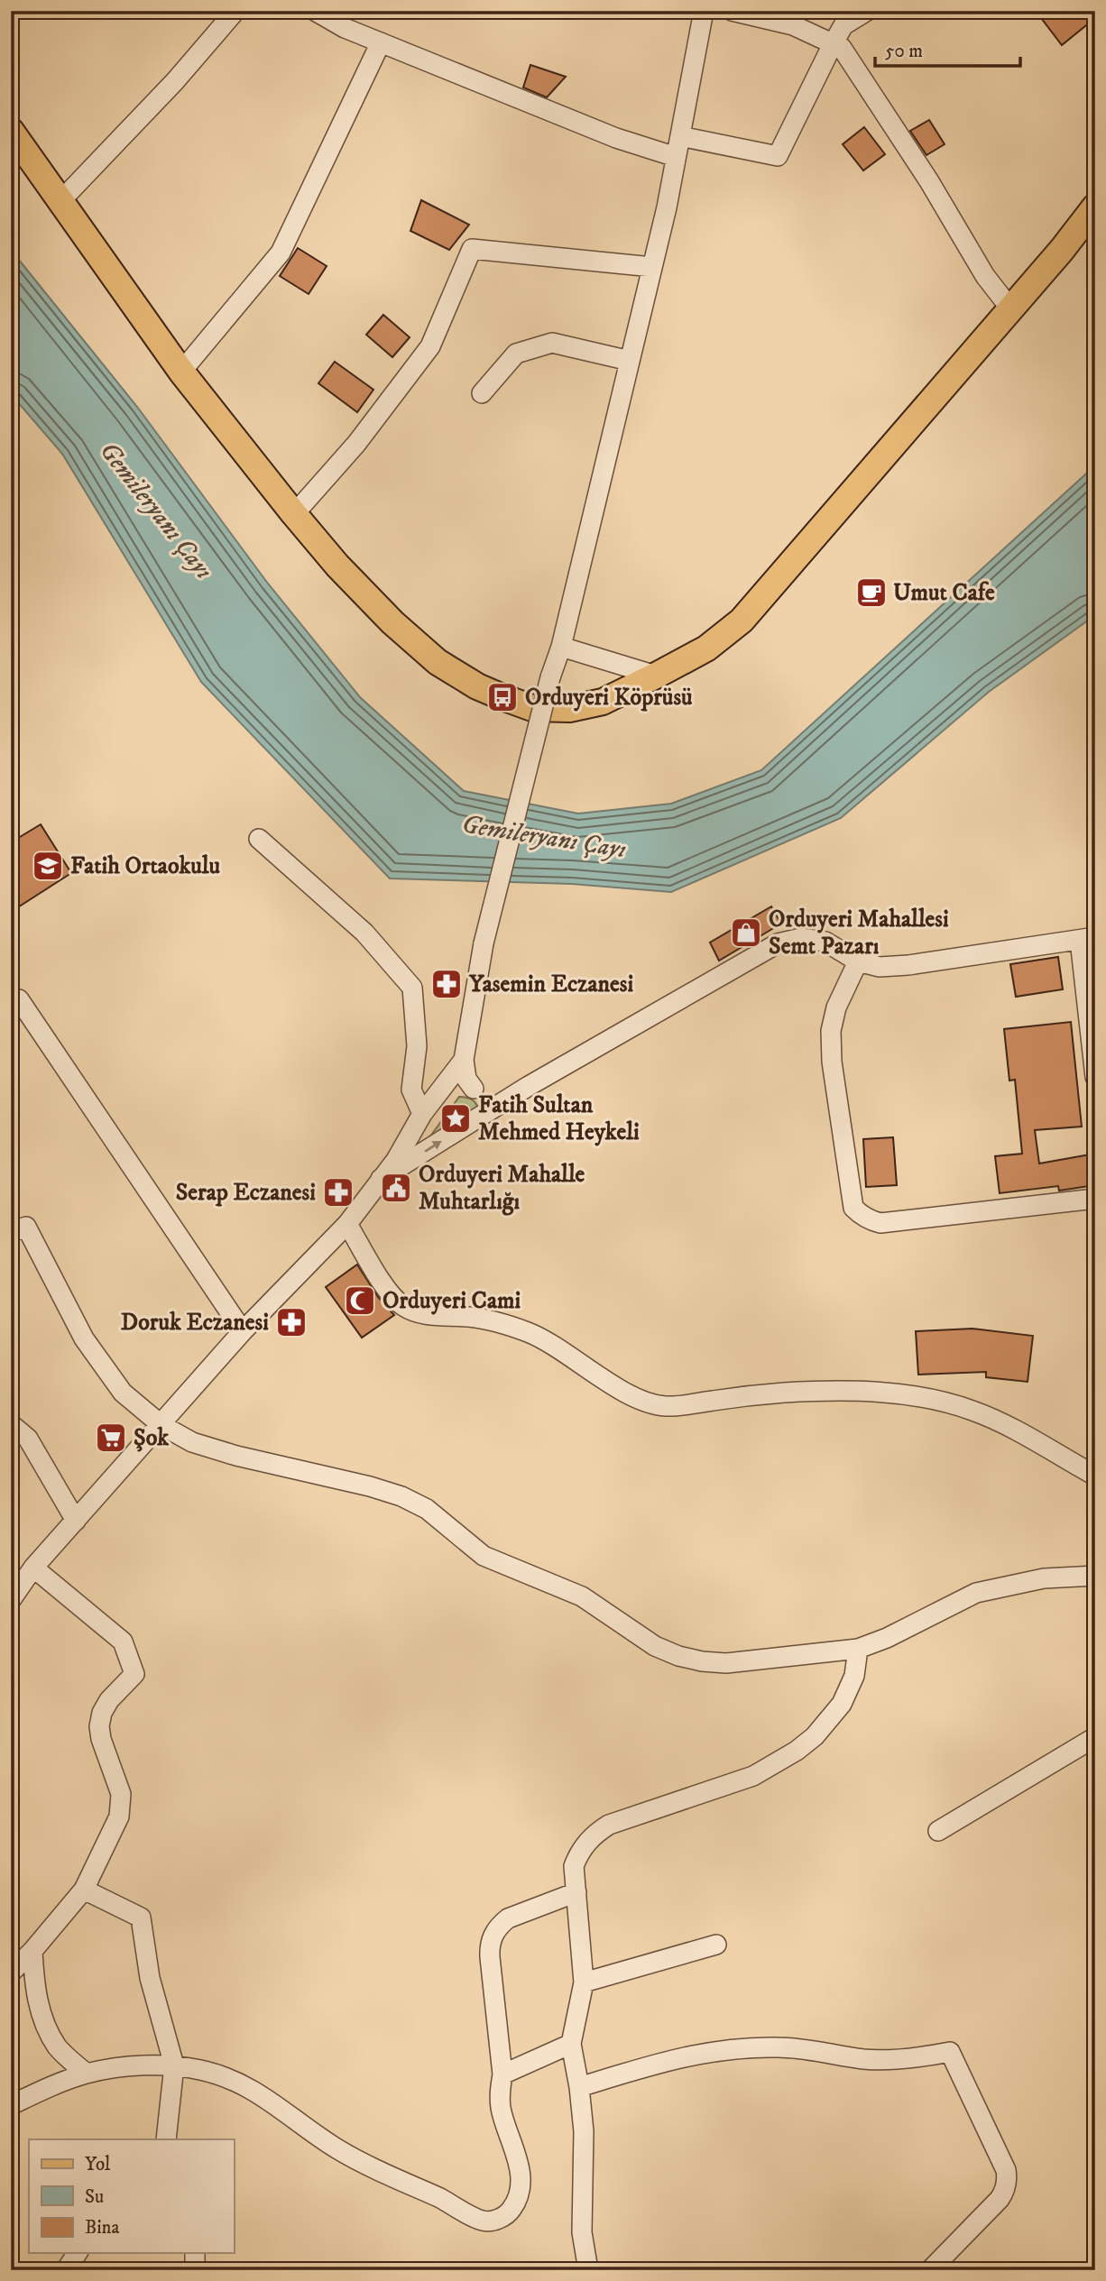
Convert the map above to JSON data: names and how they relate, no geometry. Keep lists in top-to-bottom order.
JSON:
{
  "water": ["Gemileryanı Çayı"],
  "places": {
    "cafe": ["Umut Cafe"],
    "bus stop": ["Orduyeri Köprüsü"],
    "school or university": ["Fatih Ortaokulu"],
    "shop": ["Orduyeri Mahallesi Semt Pazarı"],
    "pharmacy": ["Yasemin Eczanesi", "Serap Eczanesi", "Doruk Eczanesi"],
    "place": ["Fatih Sultan Mehmed Heykeli"],
    "public building": ["Orduyeri Mahalle Muhtarlığı"],
    "mosque": ["Orduyeri Cami"],
    "supermarket": ["Şok"]
  },
  "legend": ["Yol", "Su", "Bina"],
  "scale_bar": "50 m"
}
